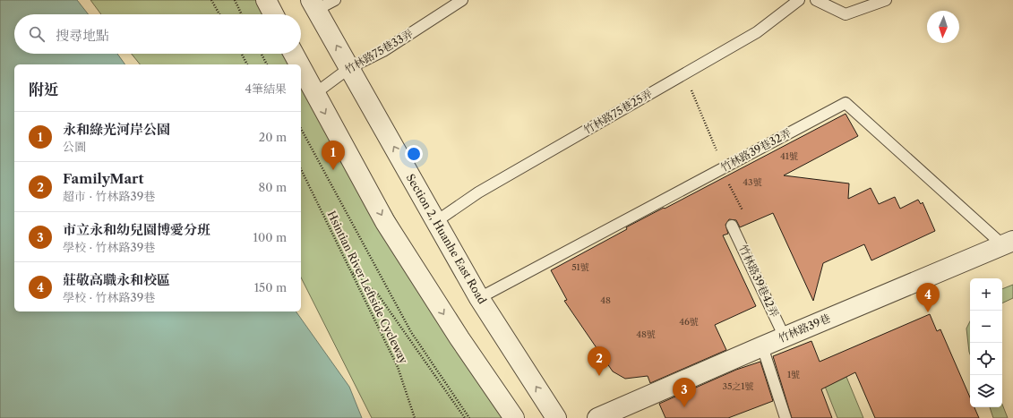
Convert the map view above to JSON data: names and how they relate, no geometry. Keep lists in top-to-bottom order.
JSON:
{
  "streets": {
    "street": ["Section 2, Huanhe East Road", "竹林路39巷"],
    "lane": [
      "竹林路75巷33弄",
      "竹林路75巷25弄",
      "竹林路39巷32弄",
      "竹林路39巷42弄"
    ],
    "path": ["Hsintian River Leftside Cycleway"]
  },
  "crossings": [
    ["竹林路75巷33弄", "Section 2, Huanhe East Road"],
    ["竹林路75巷25弄", "Section 2, Huanhe East Road"],
    ["竹林路39巷32弄", "Section 2, Huanhe East Road"],
    ["竹林路39巷32弄", "竹林路39巷"],
    ["竹林路39巷42弄", "竹林路39巷"]
  ],
  "house_numbers": [
    "41號",
    "43號",
    "51號",
    "48",
    "46號",
    "48號",
    "1號",
    "35之1號"
  ],
  "north": "bottom",
  "page": {
    "search": "搜尋地點",
    "heading": ["附近", "4筆結果"],
    "list": [
      {
        "mark": "1",
        "name": "永和綠光河岸公園",
        "note": "公園",
        "value": "20 m"
      },
      {
        "mark": "2",
        "name": "FamilyMart",
        "note": "超市 · 竹林路39巷",
        "value": "80 m"
      },
      {
        "mark": "3",
        "name": "市立永和幼兒園博愛分班",
        "note": "學校 · 竹林路39巷",
        "value": "100 m"
      },
      {
        "mark": "4",
        "name": "莊敬高職永和校區",
        "note": "學校 · 竹林路39巷",
        "value": "150 m"
      }
    ],
    "pins": [
      "1",
      "4",
      "2",
      "3"
    ],
    "map_buttons": ["+", "−"]
  }
}
